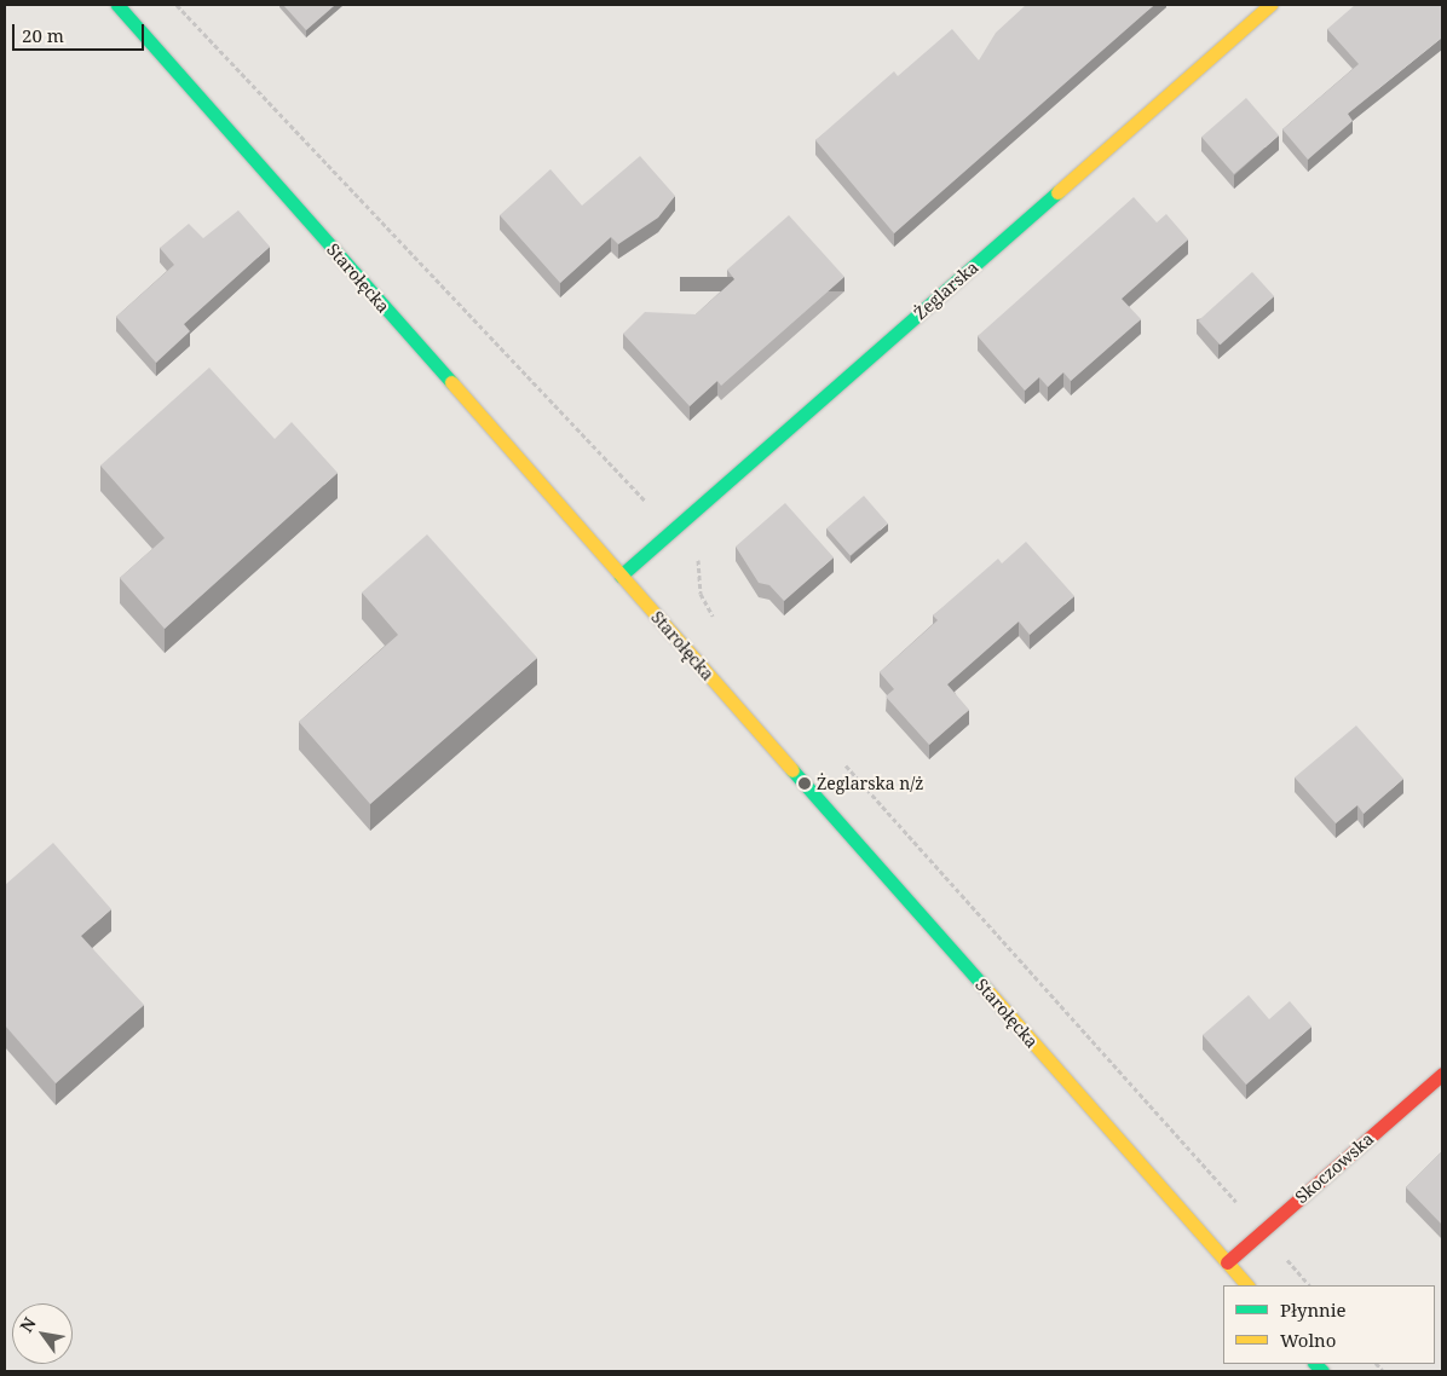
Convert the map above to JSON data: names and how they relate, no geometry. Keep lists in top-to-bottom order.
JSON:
{
  "streets": {
    "street": ["Starołęcka", "Żeglarska", "Skoczowska"]
  },
  "crossings": [
    ["Starołęcka", "Żeglarska"],
    ["Starołęcka", "Skoczowska"]
  ],
  "places": ["Żeglarska n/ż"],
  "legend": ["Płynnie", "Wolno"],
  "scale_bar": "20 m",
  "north": "top left"
}
